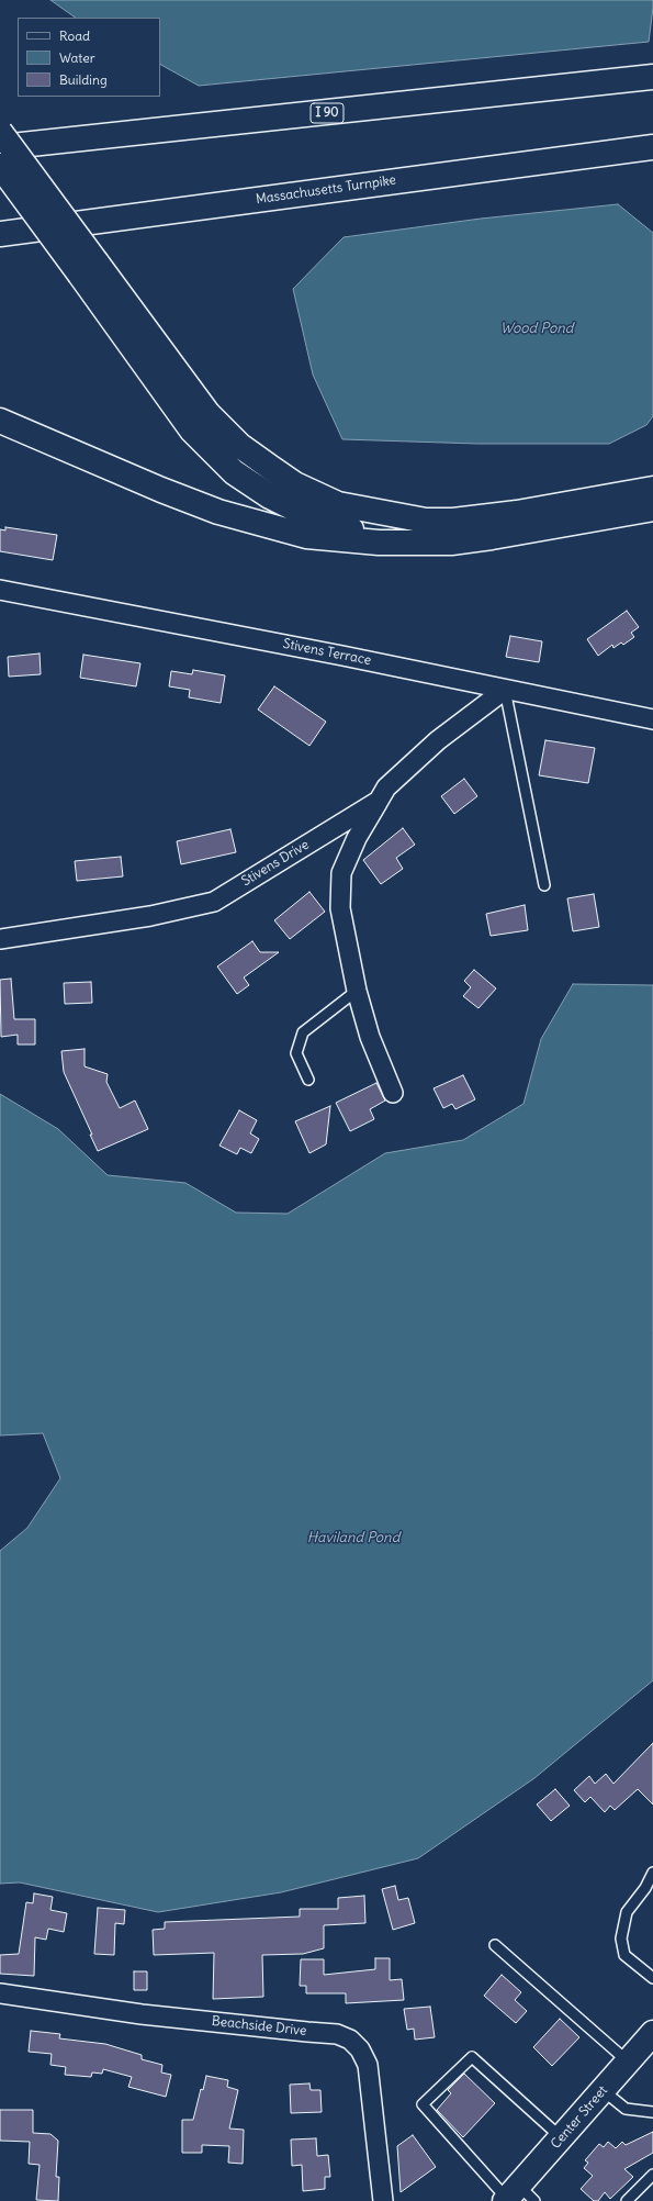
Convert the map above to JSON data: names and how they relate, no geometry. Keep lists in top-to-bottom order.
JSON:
{
  "streets": {
    "main road": ["I 90", "Massachusetts Turnpike", "Center Street"],
    "street": ["Stivens Terrace", "Stivens Drive", "Beachside Drive"]
  },
  "crossings": [
    ["Stivens Terrace", "Stivens Drive"]
  ],
  "water": ["Wood Pond", "Haviland Pond"],
  "legend": ["Road", "Water", "Building"]
}
